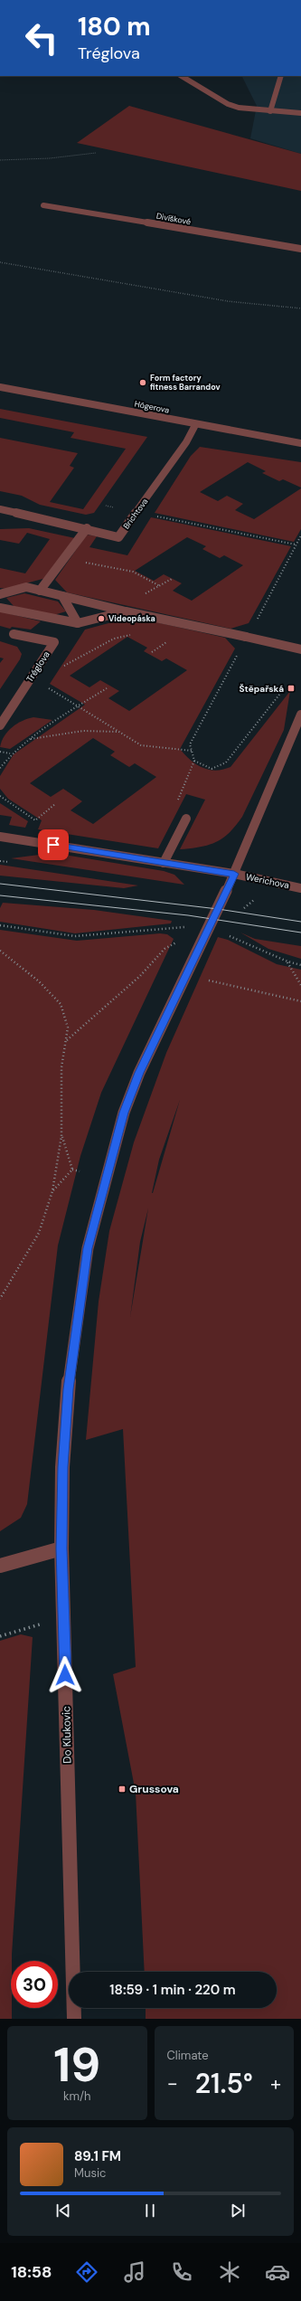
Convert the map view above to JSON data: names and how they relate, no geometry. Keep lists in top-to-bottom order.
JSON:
{
  "streets": {
    "street": [
      "Divíškové",
      "Högerova",
      "Brichtova",
      "Tréglova",
      "Werichova",
      "Do Klukovic"
    ]
  },
  "crossings": [
    ["Högerova", "Brichtova"],
    ["Werichova", "Do Klukovic"]
  ],
  "places": {
    "other": ["Form factory fitness Barrandov", "Videopáska"],
    "transit": ["Štěpařská", "Grussova"]
  },
  "page": {
    "turn": ["180 m", "Tréglova"],
    "limit": "30",
    "trip": "18:59 · 1 min · 220 m",
    "tile": [
      ["19", "km/h"],
      "Climate"
    ],
    "heat": ["−", "21.5°", "+"],
    "song": ["89.1 FM", "Music"],
    "tabs": "18:58"
  }
}
